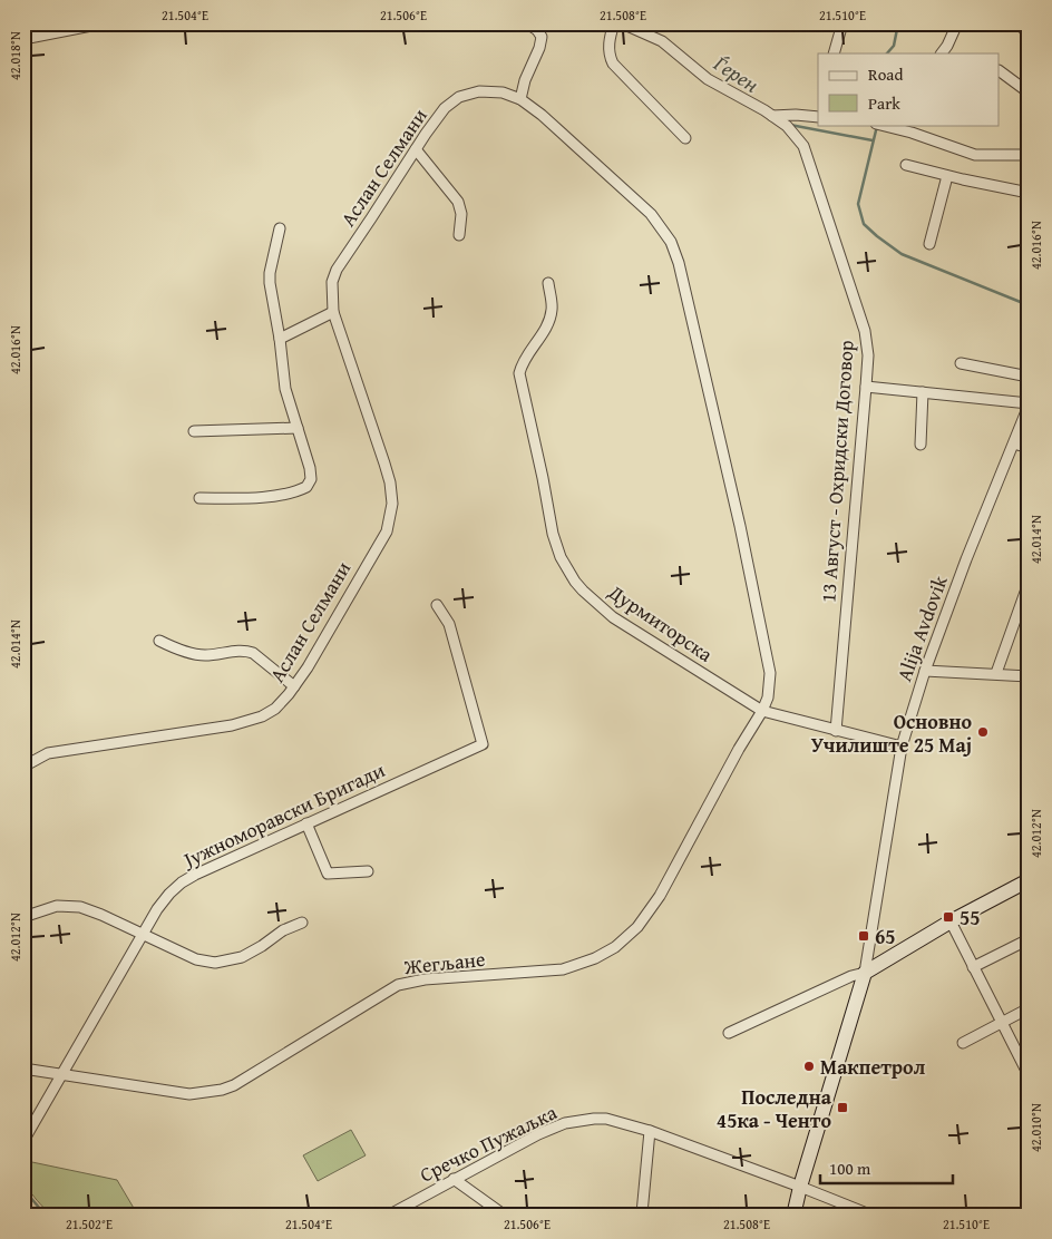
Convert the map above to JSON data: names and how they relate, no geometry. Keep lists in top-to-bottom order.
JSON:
{
  "streets": {
    "street": [
      "Аслан Селмани",
      "13 Август - Охридски Договор",
      "Дурмиторска",
      "Alija Avdovik",
      "Јужноморавски Бригади",
      "Жегљане",
      "Сречко Пужаљка"
    ]
  },
  "crossings": [
    ["Аслан Селмани", "Дурмиторска"],
    ["Аслан Селмани", "Жегљане"],
    ["13 Август - Охридски Договор", "Дурмиторска"],
    ["Дурмиторска", "Alija Avdovik"],
    ["Дурмиторска", "Жегљане"],
    ["Јужноморавски Бригади", "Жегљане"]
  ],
  "water": ["Ѓерен"],
  "places": {
    "other": ["Основно Училиште 25 Мај", "Макпетрол"],
    "transit": ["55", "65", "Последна 45ка - Ченто"]
  },
  "legend": ["Road", "Park"],
  "scale_bar": "100 m",
  "coordinates": [
    "21.504°E",
    "21.506°E",
    "21.508°E",
    "21.510°E",
    "42.018°N",
    "42.016°N",
    "42.014°N",
    "42.012°N",
    "42.010°N",
    "21.502°E"
  ]
}
